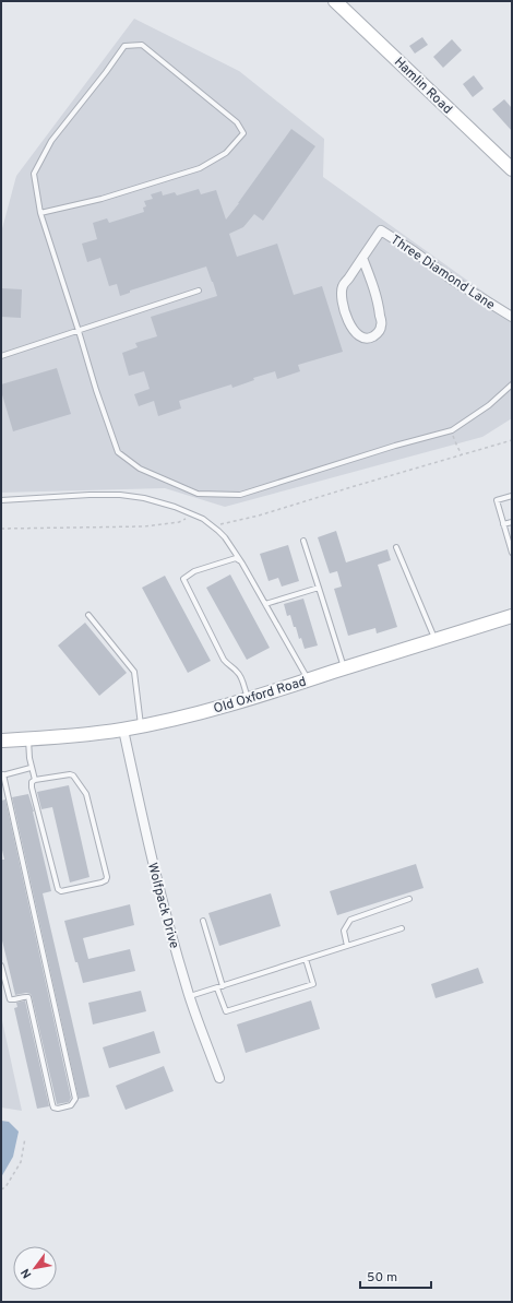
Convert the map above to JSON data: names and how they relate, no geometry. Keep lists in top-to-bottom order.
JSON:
{
  "streets": {
    "street": [
      "Hamlin Road",
      "Three Diamond Lane",
      "Old Oxford Road",
      "Wolfpack Drive"
    ]
  },
  "crossings": [
    ["Old Oxford Road", "Wolfpack Drive"]
  ],
  "scale_bar": "50 m",
  "north": "bottom left"
}
